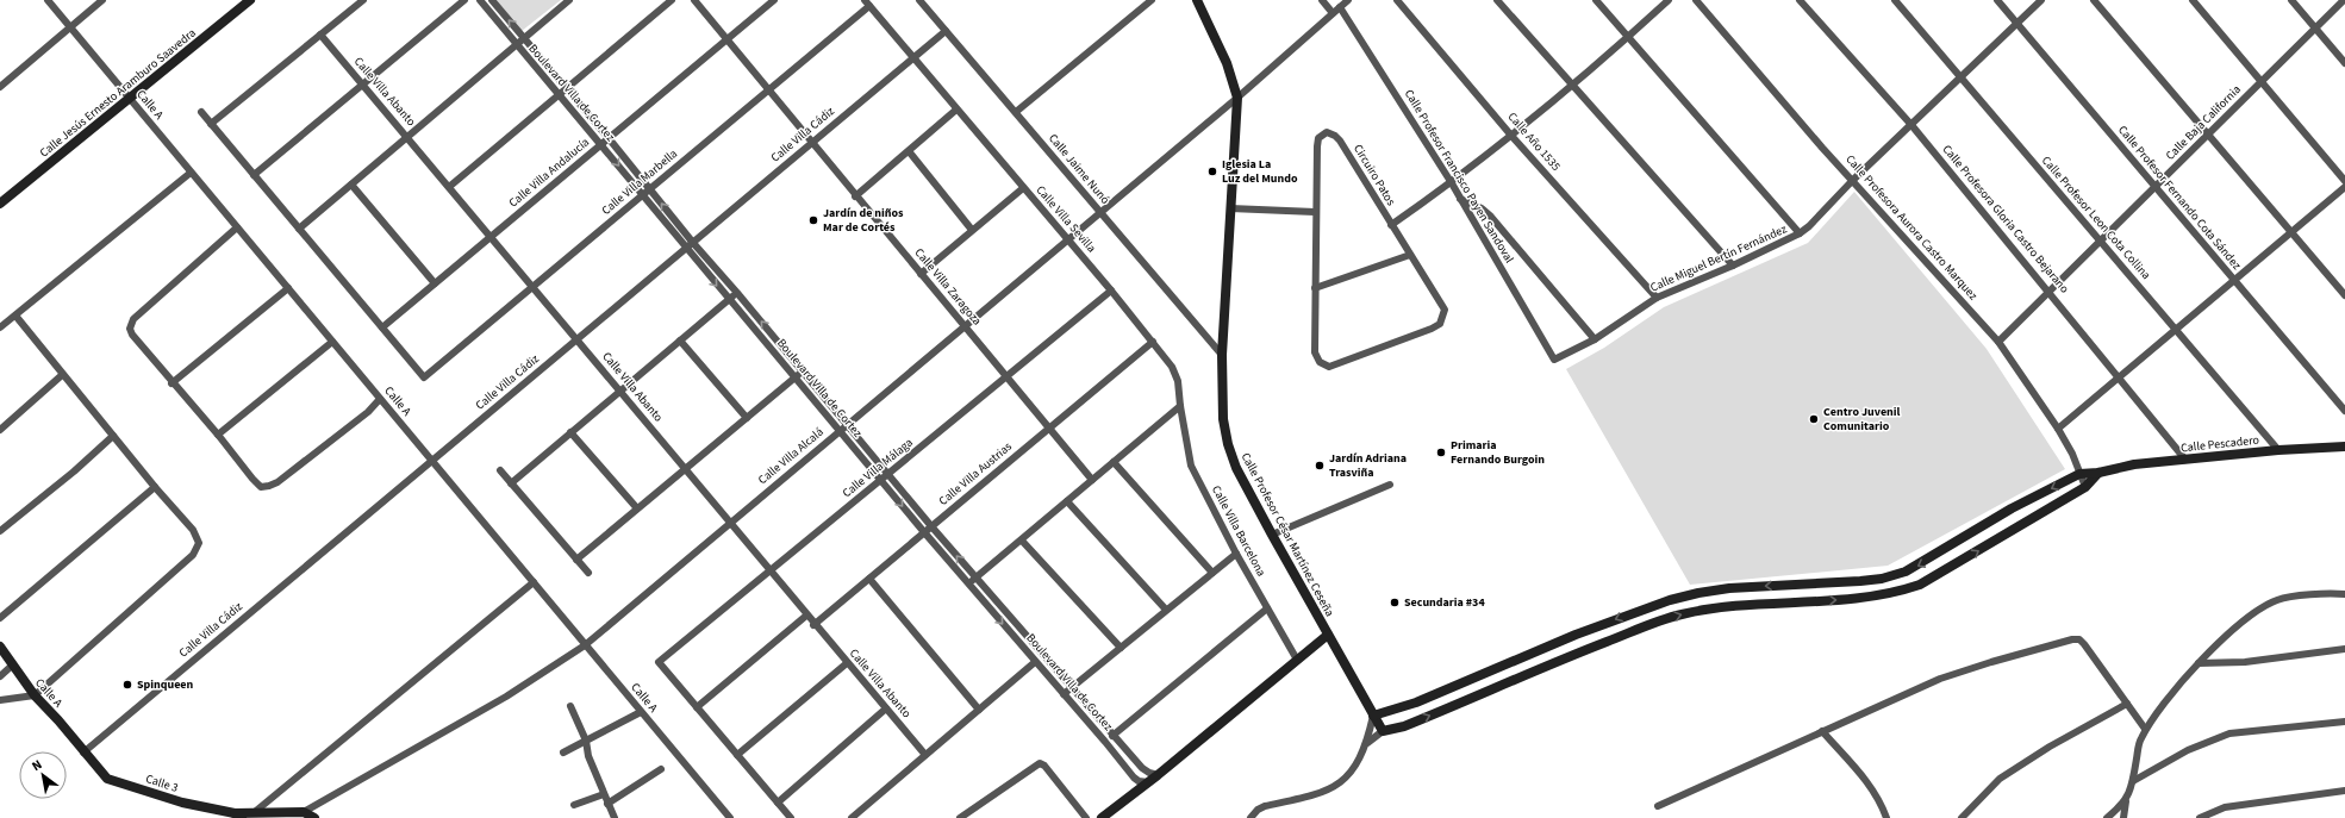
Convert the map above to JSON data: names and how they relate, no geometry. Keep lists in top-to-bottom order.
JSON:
{
  "streets": {
    "street": [
      "Calle Villa Abanto",
      "Calle Jesús Ernesto Aramburo Saavedra",
      "Boulevard Villa de Cortez",
      "Calle A",
      "Calle Baja California",
      "Calle Villa Cádiz",
      "Calle Año 1535",
      "Calle Jaime Nunó",
      "Calle Villa Andalucía",
      "Circuiro Patos",
      "Calle Profesor Francisco Payen Sandoval",
      "Calle Villa Marbella",
      "Calle Profesor Fernando Cota Sández",
      "Calle Profesor Leon Cota Collina",
      "Calle Villa Sevilla",
      "Calle Profesora Gloria Castro Bejarano",
      "Calle Profesora Aurora Castro Marquez",
      "Calle Miguel Bertín Fernández",
      "Calle Villa Zaragoza",
      "Calle Pescadero",
      "Calle Villa Alcalá",
      "Calle Villa Málaga",
      "Calle Villa Austrias",
      "Calle Villa Barcelona",
      "Calle Profesor César Martínez Ceseña",
      "Calle 3"
    ]
  },
  "crossings": [
    ["Calle Villa Abanto", "Calle Villa Cádiz"],
    ["Calle Villa Abanto", "Calle Villa Andalucía"],
    ["Calle Villa Abanto", "Calle Villa Marbella"],
    ["Calle Villa Abanto", "Calle Villa Alcalá"],
    ["Calle Villa Abanto", "Calle Villa Málaga"],
    ["Calle Villa Abanto", "Calle Villa Austrias"],
    ["Calle Jesús Ernesto Aramburo Saavedra", "Calle A"],
    ["Boulevard Villa de Cortez", "Calle Villa Cádiz"],
    ["Boulevard Villa de Cortez", "Calle Villa Andalucía"],
    ["Boulevard Villa de Cortez", "Calle Villa Marbella"],
    ["Boulevard Villa de Cortez", "Calle Villa Alcalá"],
    ["Boulevard Villa de Cortez", "Calle Villa Málaga"],
    ["Boulevard Villa de Cortez", "Calle Villa Austrias"],
    ["Calle A", "Calle Villa Cádiz"],
    ["Calle A", "Calle Villa Alcalá"],
    ["Calle A", "Calle 3"],
    ["Calle Baja California", "Calle Profesor Fernando Cota Sández"],
    ["Calle Baja California", "Calle Profesor Leon Cota Collina"],
    ["Calle Baja California", "Calle Profesora Gloria Castro Bejarano"],
    ["Calle Baja California", "Calle Profesora Aurora Castro Marquez"],
    ["Calle Villa Cádiz", "Calle Jaime Nunó"],
    ["Calle Villa Cádiz", "Calle Villa Sevilla"],
    ["Calle Villa Cádiz", "Calle Villa Zaragoza"],
    ["Calle Villa Cádiz", "Calle 3"],
    ["Calle Año 1535", "Calle Miguel Bertín Fernández"],
    ["Calle Jaime Nunó", "Calle Villa Alcalá"],
    ["Calle Jaime Nunó", "Calle Profesor César Martínez Ceseña"],
    ["Calle Villa Andalucía", "Calle Villa Marbella"],
    ["Calle Villa Andalucía", "Calle Villa Zaragoza"],
    ["Calle Profesor Francisco Payen Sandoval", "Calle Miguel Bertín Fernández"],
    ["Calle Profesor Francisco Payen Sandoval", "Calle Villa Alcalá"],
    ["Calle Villa Marbella", "Calle Villa Sevilla"],
    ["Calle Villa Marbella", "Calle Villa Zaragoza"],
    ["Calle Profesor Fernando Cota Sández", "Calle Miguel Bertín Fernández"],
    ["Calle Profesor Leon Cota Collina", "Calle Miguel Bertín Fernández"],
    ["Calle Profesor Leon Cota Collina", "Calle Pescadero"],
    ["Calle Villa Sevilla", "Calle Villa Alcalá"],
    ["Calle Villa Sevilla", "Calle Villa Málaga"],
    ["Calle Villa Sevilla", "Calle Villa Austrias"],
    ["Calle Villa Sevilla", "Calle Villa Barcelona"],
    ["Calle Profesora Gloria Castro Bejarano", "Calle Miguel Bertín Fernández"],
    ["Calle Profesora Gloria Castro Bejarano", "Calle Pescadero"],
    ["Calle Profesora Aurora Castro Marquez", "Calle Miguel Bertín Fernández"],
    ["Calle Profesora Aurora Castro Marquez", "Calle Pescadero"],
    ["Calle Villa Zaragoza", "Calle Villa Alcalá"],
    ["Calle Villa Zaragoza", "Calle Villa Málaga"],
    ["Calle Villa Zaragoza", "Calle Villa Austrias"],
    ["Calle Villa Alcalá", "Calle Profesor César Martínez Ceseña"],
    ["Calle Villa Alcalá", "Calle 3"]
  ],
  "places": [
    "Iglesia La Luz del Mundo",
    "Jardín de niños Mar de Cortés",
    "Centro Juvenil Comunitario",
    "Primaria Fernando Burgoin",
    "Jardín Adriana Trasviña",
    "Secundaria #34",
    "Spinqueen"
  ],
  "north": "top left"
}
